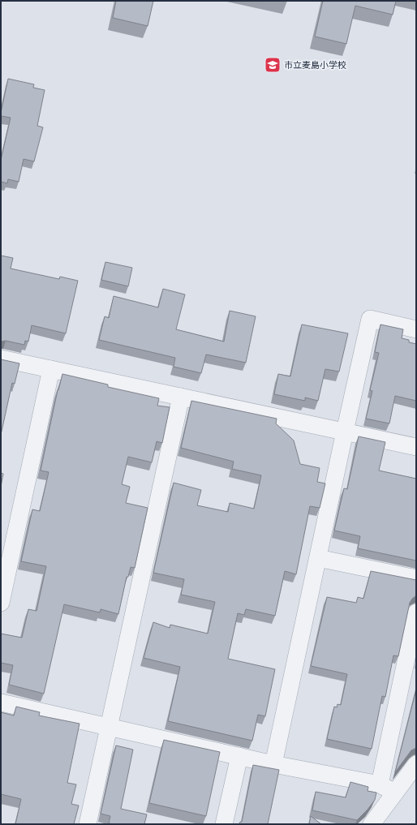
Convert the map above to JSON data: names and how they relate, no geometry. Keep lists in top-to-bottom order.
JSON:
{
  "places": {
    "school or university": ["市立麦島小学校"]
  }
}
